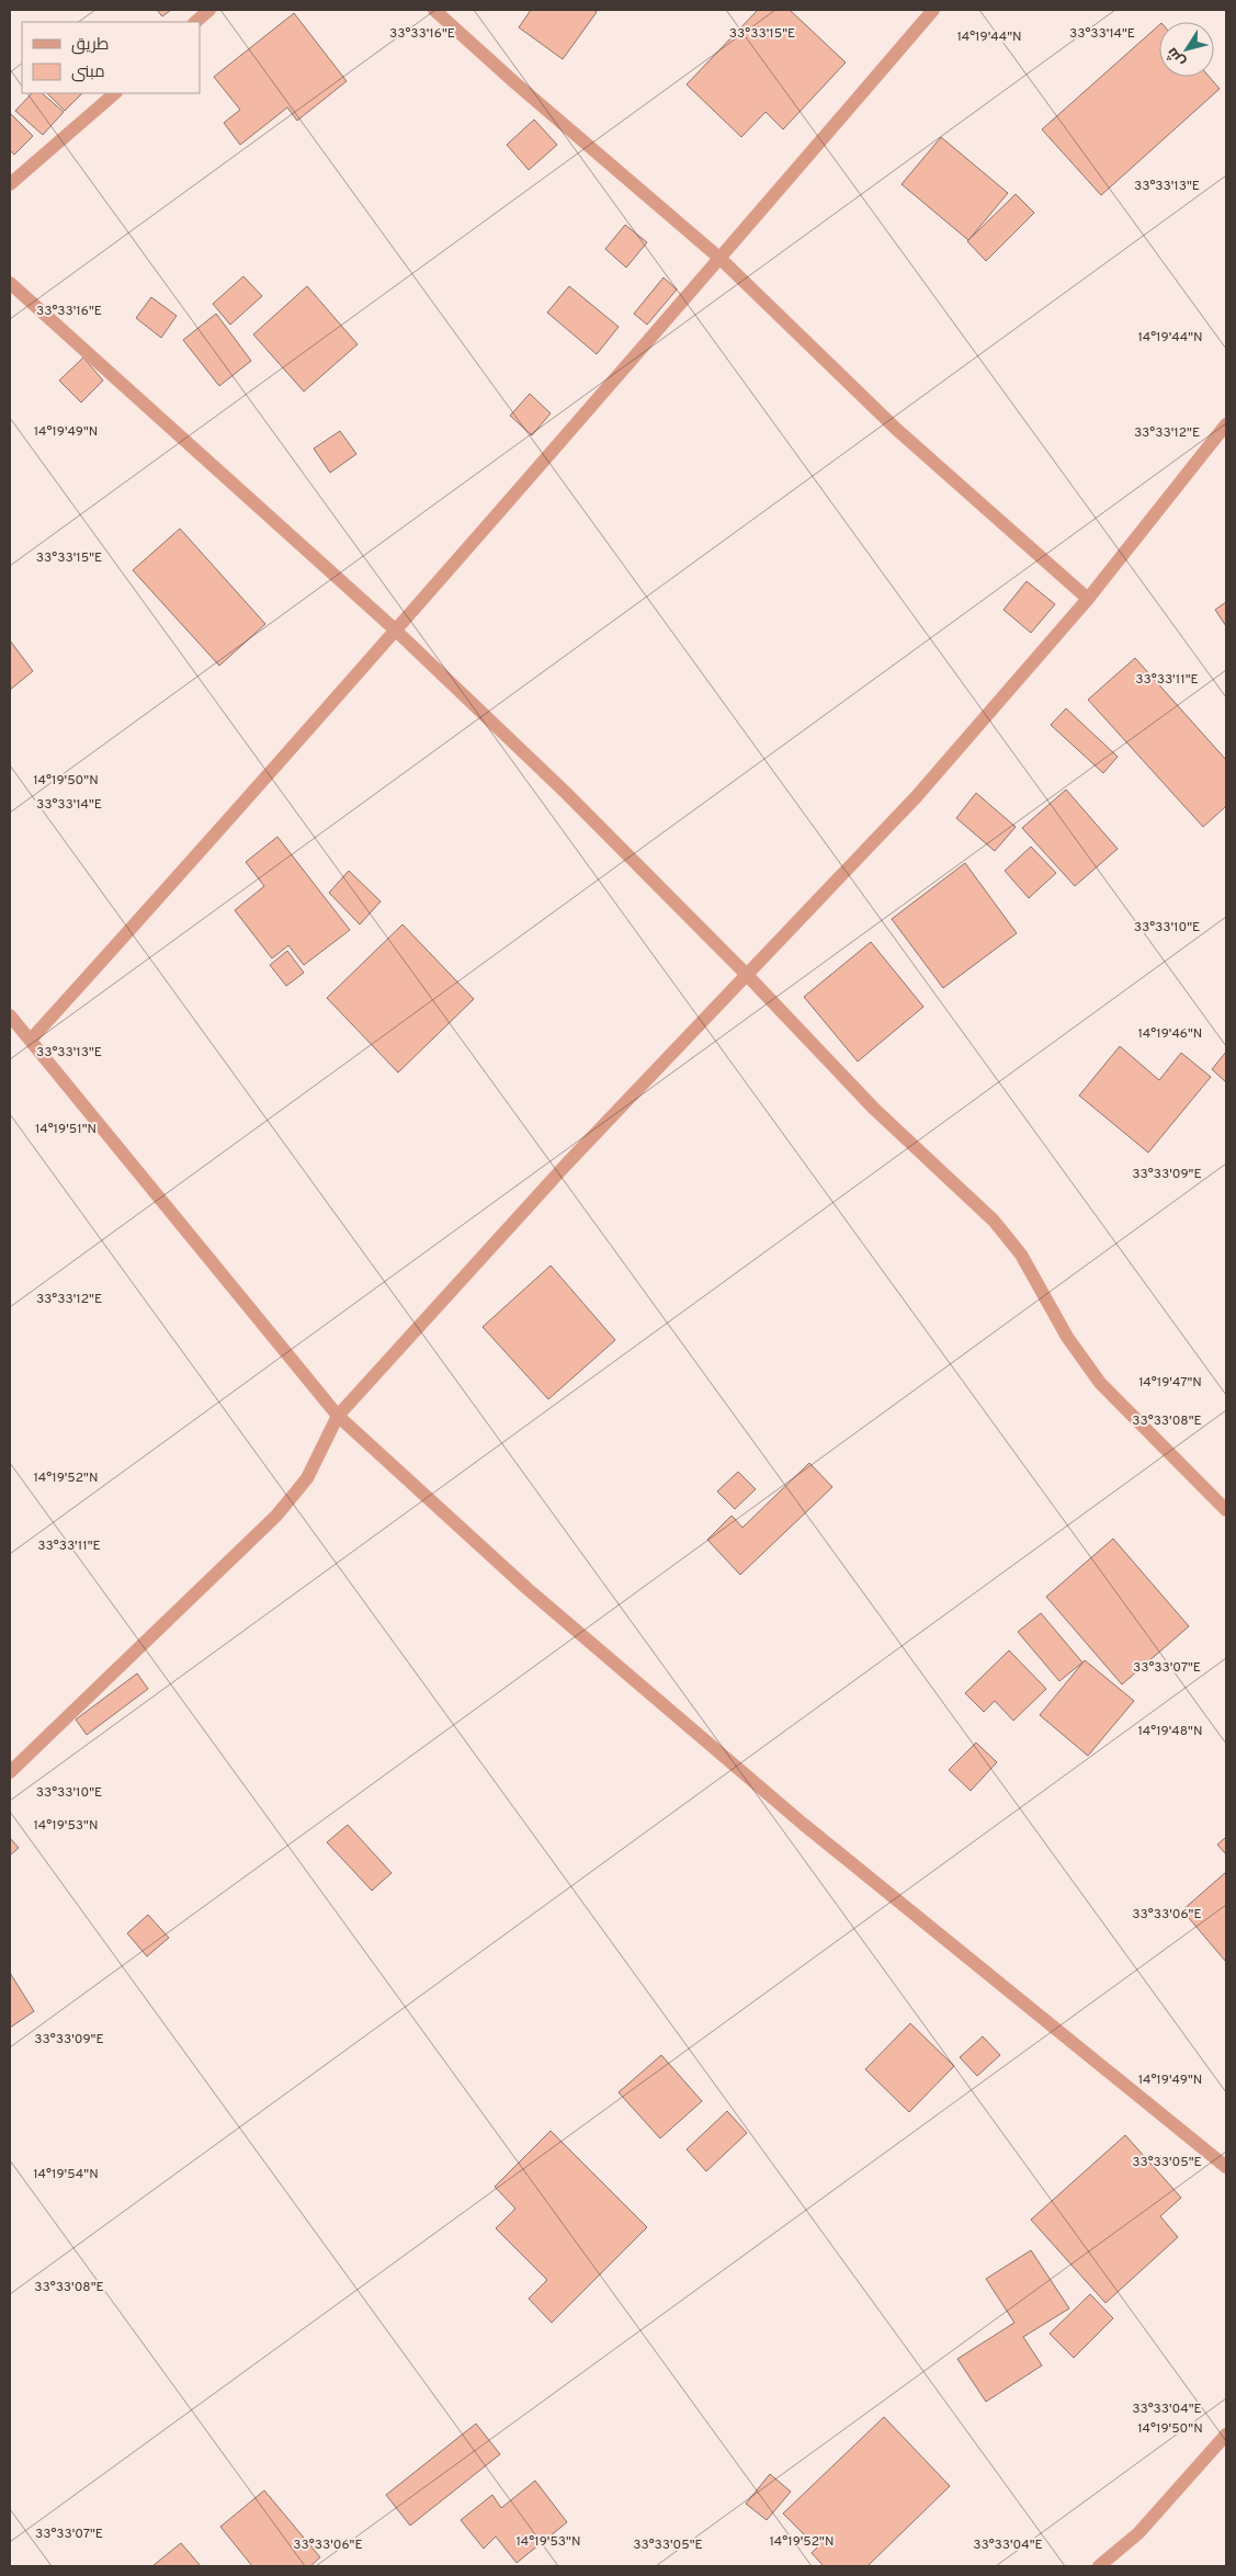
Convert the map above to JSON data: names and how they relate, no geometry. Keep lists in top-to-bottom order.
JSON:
{
  "legend": ["طريق", "مبنى"],
  "north": "bottom left",
  "coordinates": [
    "33°33'16\"E",
    "33°33'15\"E",
    "33°33'14\"E",
    "14°19'44\"N",
    "33°33'13\"E",
    "14°19'49\"N",
    "33°33'12\"E",
    "33°33'11\"E",
    "14°19'50\"N",
    "33°33'10\"E",
    "14°19'46\"N",
    "14°19'51\"N",
    "33°33'09\"E",
    "14°19'47\"N",
    "33°33'08\"E",
    "14°19'52\"N",
    "33°33'07\"E",
    "14°19'48\"N",
    "14°19'53\"N",
    "33°33'06\"E",
    "33°33'05\"E",
    "14°19'54\"N",
    "33°33'04\"E"
  ]
}
